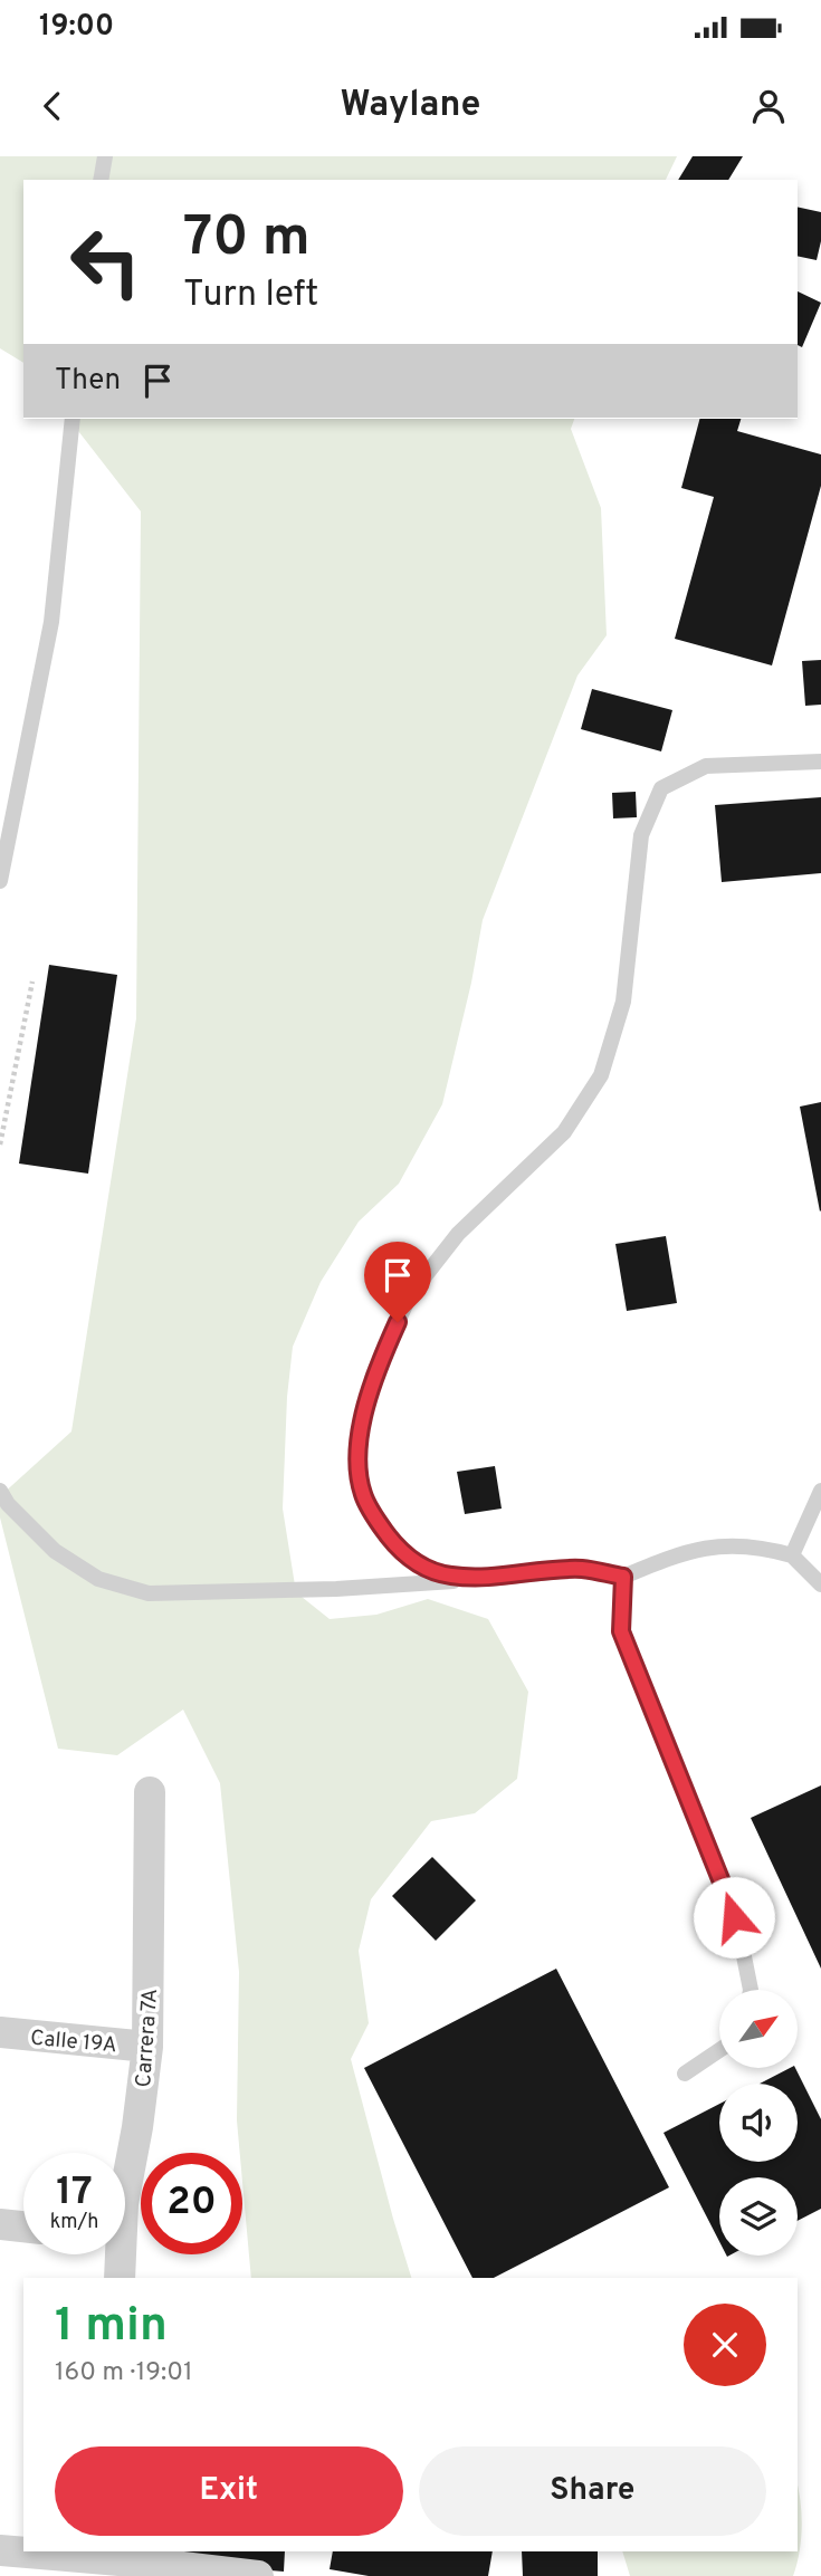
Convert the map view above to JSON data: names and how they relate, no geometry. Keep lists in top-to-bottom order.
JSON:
{
  "streets": {
    "street": ["Carrera 7A", "Calle 19A"]
  },
  "crossings": [
    ["Carrera 7A", "Calle 19A"]
  ],
  "north": "top right",
  "page": {
    "status": "19:00",
    "header": "Waylane",
    "turn": ["70 m", "Turn left"],
    "then": "Then",
    "speed": "17 km/h",
    "limit": "20",
    "heading": ["1 min", "160 m · 19:01"],
    "buttons": ["Exit", "Share"]
  }
}
